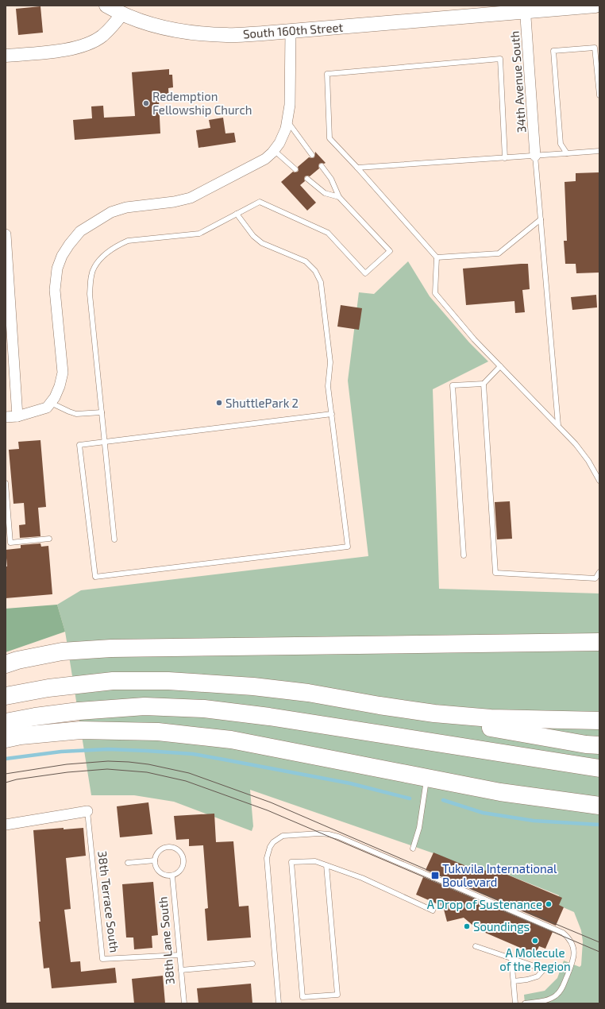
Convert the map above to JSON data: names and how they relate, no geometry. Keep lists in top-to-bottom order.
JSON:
{
  "streets": {
    "main road": ["South 160th Street"],
    "street": ["34th Avenue South"],
    "lane": ["38th Terrace South", "38th Lane South"]
  },
  "crossings": [
    ["South 160th Street", "34th Avenue South"],
    ["38th Terrace South", "38th Lane South"]
  ],
  "places": {
    "other": [
      "Redemption Fellowship Church",
      "ShuttlePark 2",
      "A Drop of Sustenance",
      "Soundings",
      "A Molecule of the Region"
    ],
    "transit": ["Tukwila International Boulevard"]
  }
}
